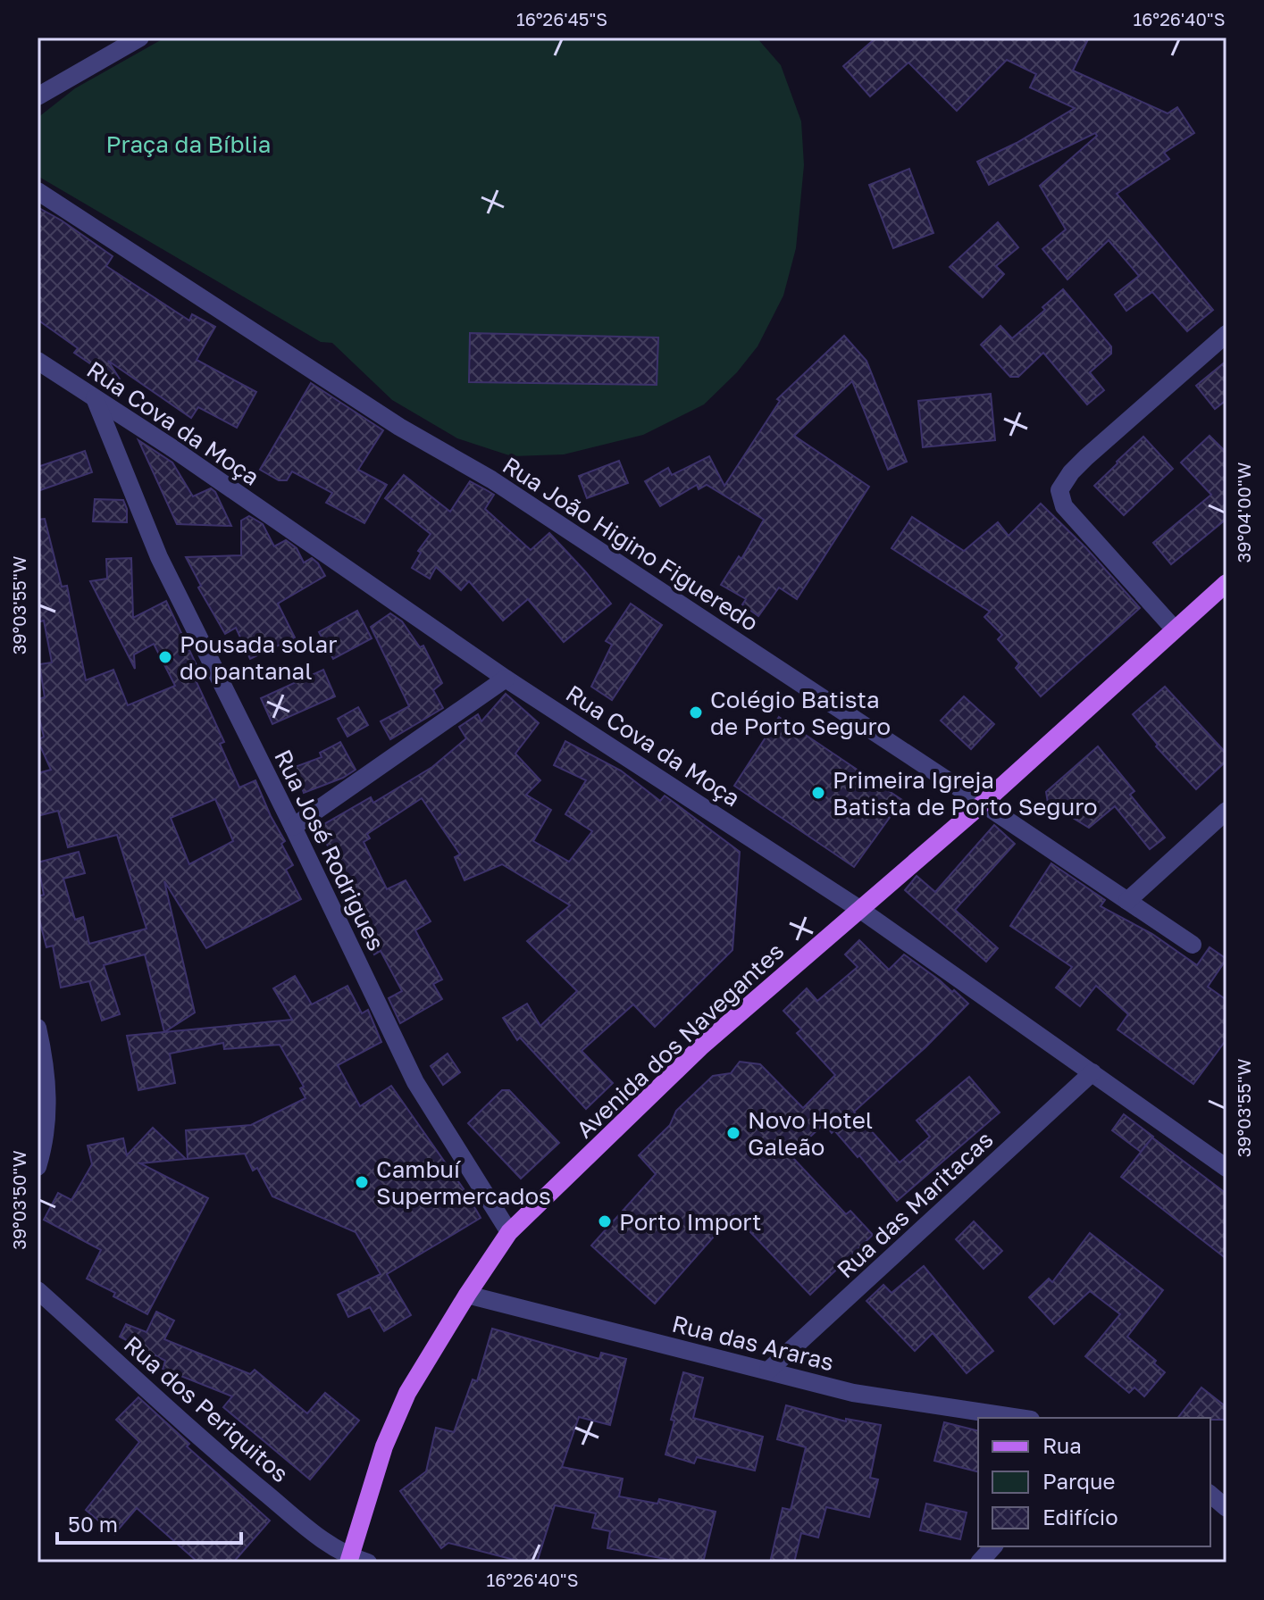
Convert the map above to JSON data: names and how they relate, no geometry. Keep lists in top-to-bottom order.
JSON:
{
  "streets": {
    "main road": ["Avenida dos Navegantes"],
    "street": [
      "Rua Cova da Moça",
      "Rua João Higino Figueredo",
      "Rua José Rodrigues",
      "Rua das Maritacas",
      "Rua das Araras",
      "Rua dos Periquitos"
    ]
  },
  "crossings": [
    ["Rua Cova da Moça", "Rua José Rodrigues"],
    ["Rua Cova da Moça", "Avenida dos Navegantes"],
    ["Rua Cova da Moça", "Rua das Maritacas"],
    ["Rua João Higino Figueredo", "Avenida dos Navegantes"],
    ["Rua José Rodrigues", "Avenida dos Navegantes"],
    ["Avenida dos Navegantes", "Rua das Araras"],
    ["Avenida dos Navegantes", "Rua dos Periquitos"],
    ["Rua das Maritacas", "Rua das Araras"]
  ],
  "parks": ["Praça da Bíblia"],
  "places": [
    "Pousada solar do pantanal",
    "Colégio Batista de Porto Seguro",
    "Primeira Igreja Batista de Porto Seguro",
    "Novo Hotel Galeão",
    "Cambuí Supermercados",
    "Porto Import"
  ],
  "legend": ["Rua", "Parque", "Edifício"],
  "scale_bar": "50 m",
  "coordinates": [
    "16°26'45\"S",
    "16°26'40\"S",
    "39°04'00\"W",
    "39°03'55\"W",
    "39°03'50\"W"
  ]
}
